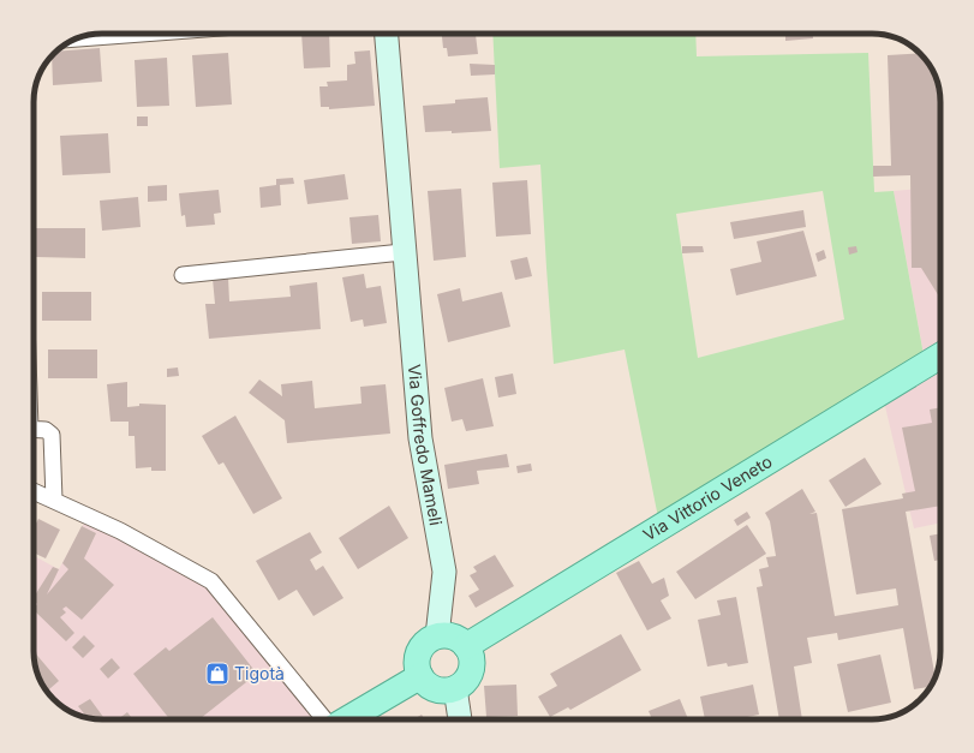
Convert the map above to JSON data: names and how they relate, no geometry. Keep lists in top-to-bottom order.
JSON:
{
  "streets": {
    "main road": ["Via Vittorio Veneto"],
    "street": ["Via Goffredo Mameli"]
  },
  "crossings": [
    ["Via Goffredo Mameli", "Via Vittorio Veneto"]
  ],
  "places": {
    "shop": ["Tigotà"]
  }
}
